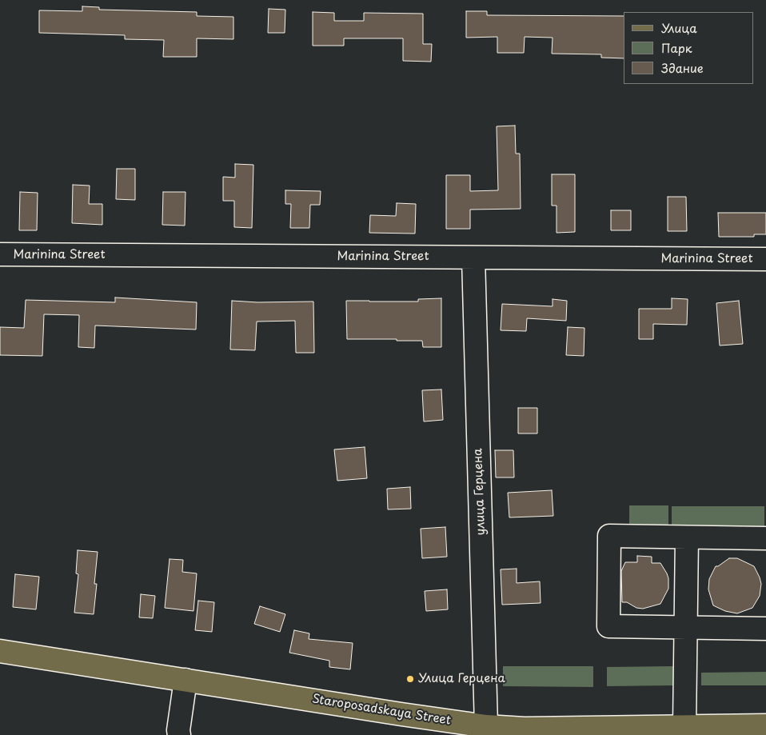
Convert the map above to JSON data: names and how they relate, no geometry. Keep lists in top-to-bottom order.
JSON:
{
  "streets": {
    "main road": ["Staroposadskaya Street"],
    "street": ["Marinina Street", "улица Герцена"]
  },
  "crossings": [
    ["Marinina Street", "улица Герцена"],
    ["улица Герцена", "Staroposadskaya Street"]
  ],
  "places": ["Улица Герцена"],
  "legend": ["Улица", "Парк", "Здание"]
}
